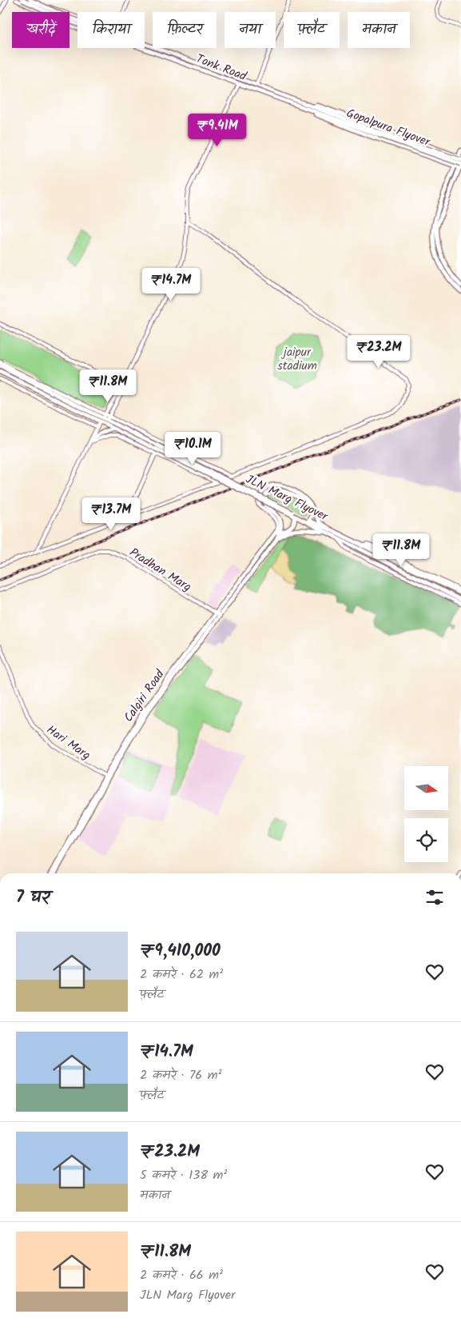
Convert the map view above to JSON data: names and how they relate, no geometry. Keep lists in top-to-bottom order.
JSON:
{
  "streets": {
    "main road": [
      "Tonk Road",
      "Gopalpura Flyover",
      "JLN Marg Flyover",
      "Calgiri Road"
    ],
    "street": ["Pradhan Marg", "Hari Marg"]
  },
  "crossings": [
    ["Tonk Road", "Gopalpura Flyover"],
    ["Pradhan Marg", "Calgiri Road"],
    ["Calgiri Road", "Hari Marg"]
  ],
  "parks": ["jaipur stadium"],
  "north": "right",
  "page": {
    "chip": [
      "खरीदें",
      "किराया",
      "फ़िल्टर",
      "नया",
      "फ़्लैट",
      "मकान"
    ],
    "price": [
      "₹9.41M",
      "₹14.7M",
      "₹23.2M",
      "₹11.8M",
      "₹10.1M",
      "₹13.7M",
      "₹11.8M"
    ],
    "heading": "7 घर",
    "list": [
      {
        "name": "₹9,410,000",
        "note": "2 कमरे · 62 m² · फ़्लैट"
      },
      {
        "name": "₹14.7M",
        "note": "2 कमरे · 76 m² · फ़्लैट"
      },
      {
        "name": "₹23.2M",
        "note": "5 कमरे · 138 m² · मकान"
      },
      {
        "name": "₹11.8M",
        "note": "2 कमरे · 66 m² · JLN Marg Flyover"
      }
    ]
  }
}
